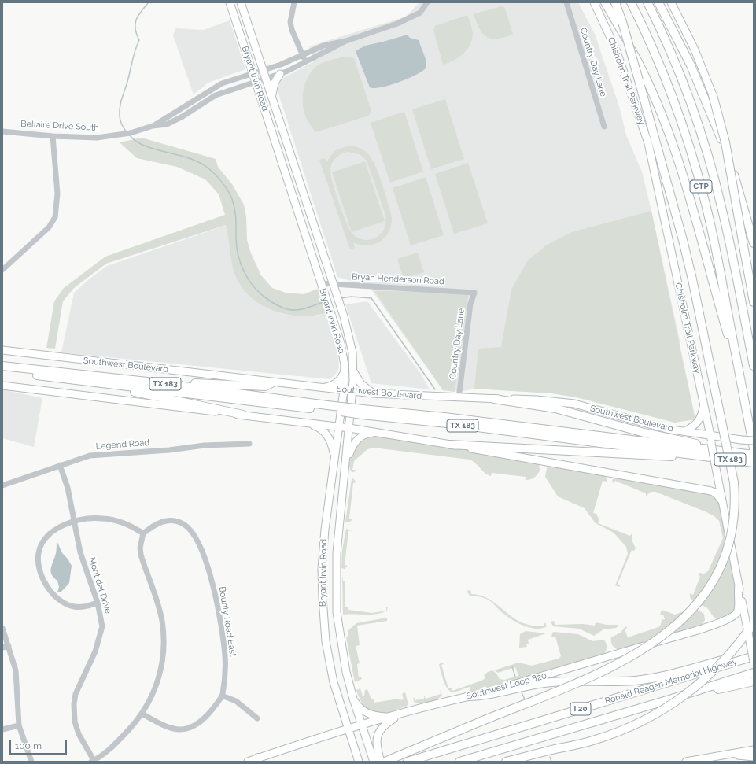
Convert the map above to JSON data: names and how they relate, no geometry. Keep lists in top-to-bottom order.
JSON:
{
  "streets": {
    "highway": [
      "CTP",
      "Southwest Boulevard",
      "TX 183",
      "Ronald Reagan Memorial Highway",
      "I 20"
    ],
    "main road": ["Bryant Irvin Road", "Chisholm Trail Parkway", "Southwest Loop 820"],
    "street": [
      "Country Day Lane",
      "Bellaire Drive South",
      "Bryan Henderson Road",
      "Legend Road",
      "Mont del Drive",
      "Bounty Road East"
    ]
  },
  "crossings": [
    ["Country Day Lane", "Bryan Henderson Road"],
    ["Country Day Lane", "Southwest Boulevard"],
    ["Bryant Irvin Road", "Bellaire Drive South"],
    ["Bryant Irvin Road", "Bryan Henderson Road"],
    ["Bryant Irvin Road", "Southwest Boulevard"],
    ["Bryant Irvin Road", "Southwest Loop 820"],
    ["Chisholm Trail Parkway", "Southwest Boulevard"],
    ["Chisholm Trail Parkway", "Southwest Loop 820"],
    ["Legend Road", "Mont del Drive"]
  ],
  "scale_bar": "100 m"
}
